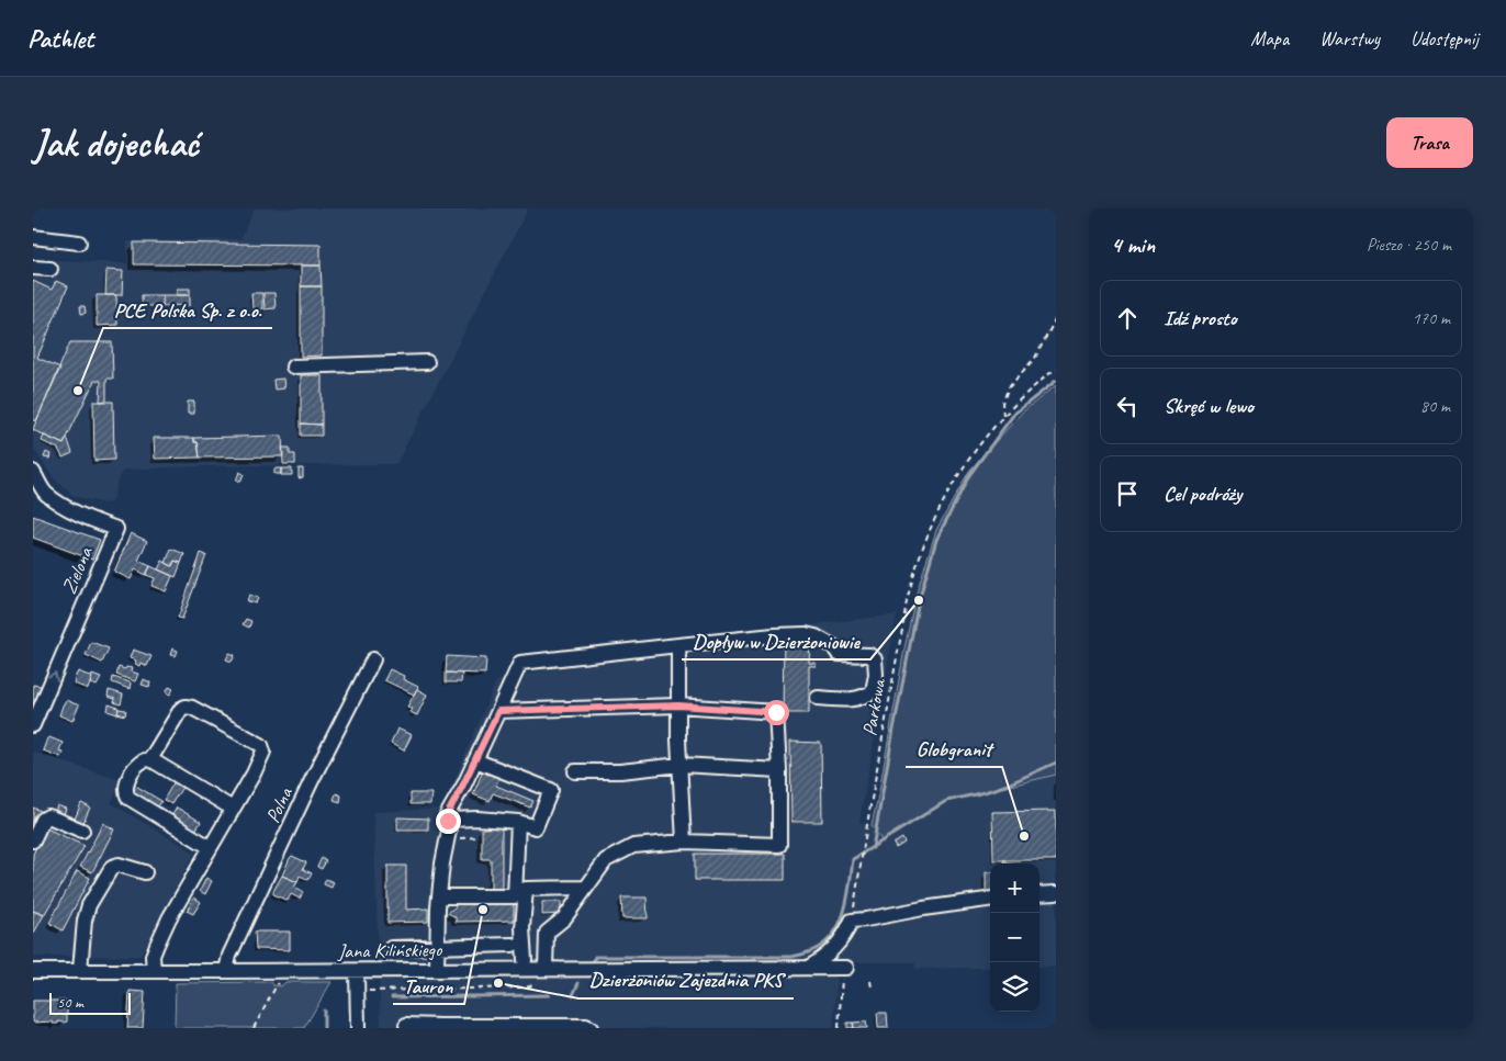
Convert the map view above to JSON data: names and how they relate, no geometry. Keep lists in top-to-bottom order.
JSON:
{
  "streets": {
    "street": ["Zielona", "Polna", "Jana Kilińskiego"],
    "path": ["Parkowa"]
  },
  "crossings": [
    ["Polna", "Jana Kilińskiego"]
  ],
  "places": [
    "PCE Polska Sp. z o.o.",
    "Dopływ w Dzierżoniowie",
    "Globgranit",
    "Tauron",
    "Dzierżoniów Zajezdnia PKS"
  ],
  "scale_bar": "50 m",
  "page": {
    "header": "Pathlet",
    "nav": ["Mapa", "Warstwy", "Udostępnij"],
    "buttons": "Trasa",
    "title": "Jak dojechać",
    "heading": ["4 min", "Pieszo · 250 m"],
    "list": [
      ["Idź prosto", "170 m"],
      ["Skręć w lewo", "80 m"],
      "Cel podróży"
    ],
    "map_buttons": ["+", "−"],
    "scale": "50 m"
  }
}
